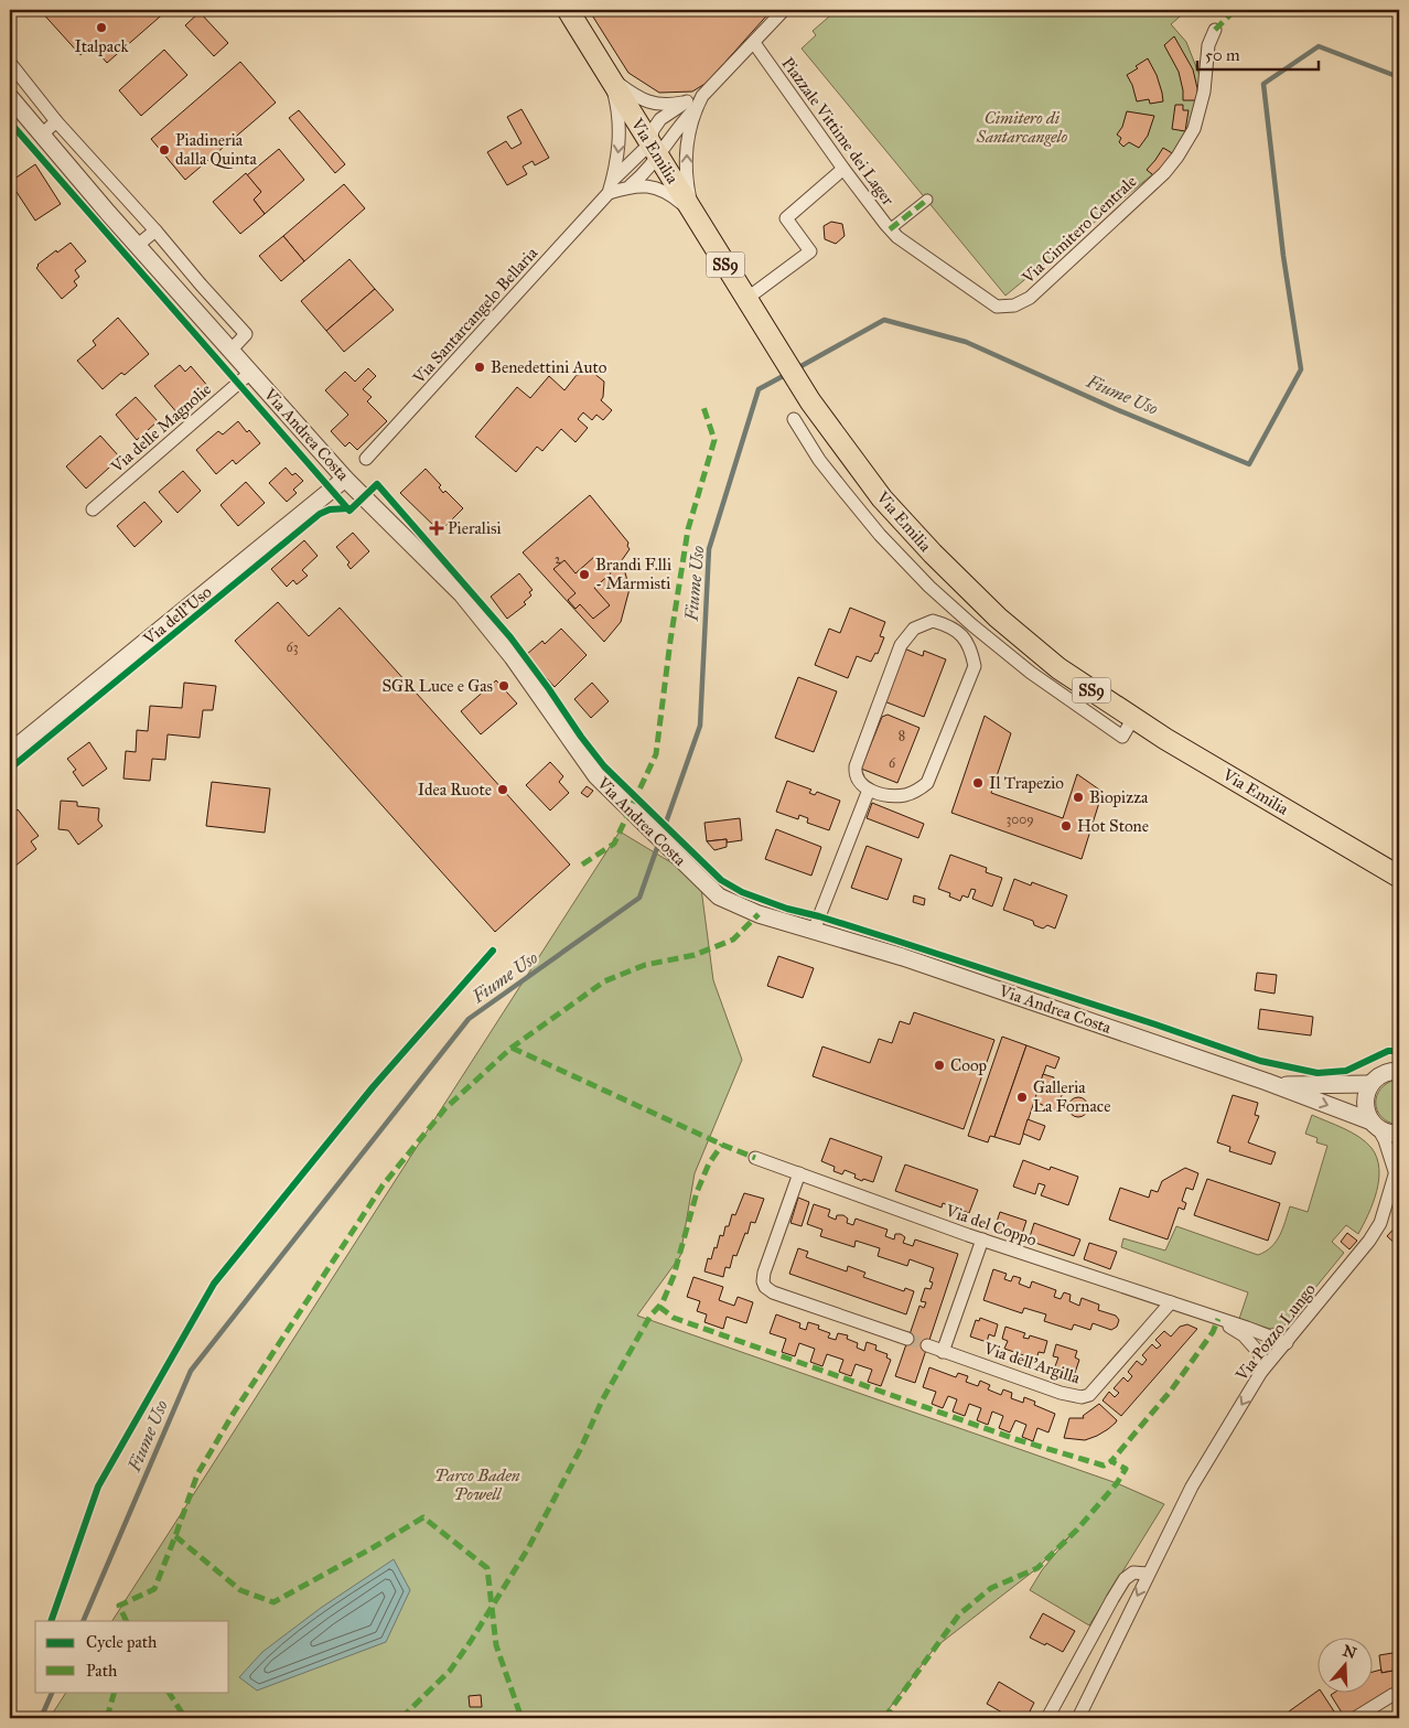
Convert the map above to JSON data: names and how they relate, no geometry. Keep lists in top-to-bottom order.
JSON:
{
  "streets": {
    "main road": ["Via Emilia", "SS9"],
    "street": [
      "Piazzale Vittime dei Lager",
      "Via Cimitero Centrale",
      "Via Santarcangelo Bellaria",
      "Via delle Magnolie",
      "Via Andrea Costa",
      "Via dell'Uso",
      "Via del Coppo",
      "Via Pozzo Lungo",
      "Via dell'Argilla"
    ]
  },
  "crossings": [
    ["Piazzale Vittime dei Lager", "Via Cimitero Centrale"],
    ["Piazzale Vittime dei Lager", "Via Santarcangelo Bellaria"],
    ["Via Emilia", "Via Santarcangelo Bellaria"],
    ["Via delle Magnolie", "Via Andrea Costa"],
    ["Via Andrea Costa", "Via dell'Uso"],
    ["Via Andrea Costa", "Via Pozzo Lungo"],
    ["Via del Coppo", "Via Pozzo Lungo"],
    ["Via del Coppo", "Via dell'Argilla"]
  ],
  "water": ["Fiume Uso"],
  "parks": ["Cimitero di Santarcangelo", "Parco Baden Powell"],
  "places": {
    "other": [
      "Italpack",
      "Piadineria dalla Quinta",
      "Benedettini Auto",
      "Brandi F.lli - Marmisti",
      "SGR Luce e Gas",
      "Il Trapezio",
      "Idea Ruote",
      "Biopizza",
      "Hot Stone",
      "Coop",
      "Galleria La Fornace"
    ],
    "health": ["Pieralisi"]
  },
  "house_numbers": [
    "2",
    "63",
    "8",
    "6",
    "3009"
  ],
  "legend": ["Cycle path", "Path"],
  "scale_bar": "50 m",
  "north": "top"
}
